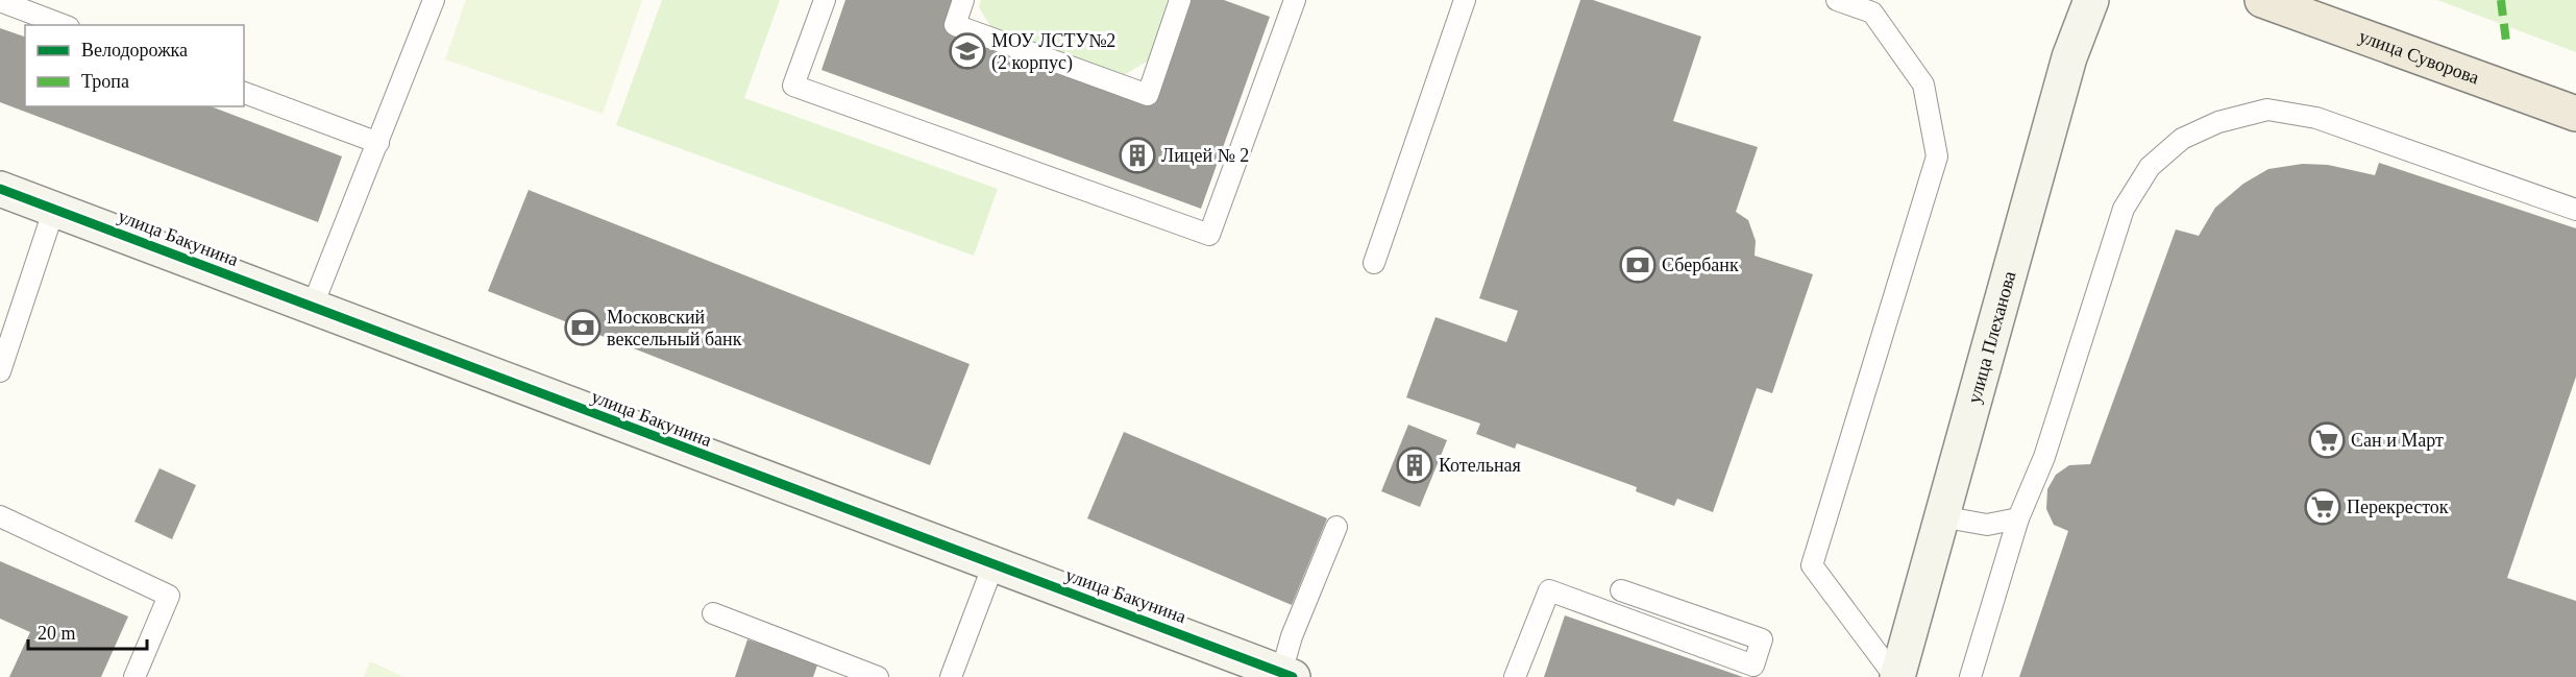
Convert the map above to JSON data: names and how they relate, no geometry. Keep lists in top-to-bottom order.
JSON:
{
  "streets": {
    "main road": ["улица Суворова"],
    "street": ["улица Бакунина", "улица Плеханова"]
  },
  "places": {
    "school or university": ["МОУ ЛСТУ№2 (2 корпус)"],
    "building": ["Лицей № 2", "Котельная"],
    "bank": ["Сбербанк", "Московский вексельный банк"],
    "supermarket": ["Сан и Март", "Перекресток"]
  },
  "legend": ["Велодорожка", "Тропа"],
  "scale_bar": "20 m"
}
